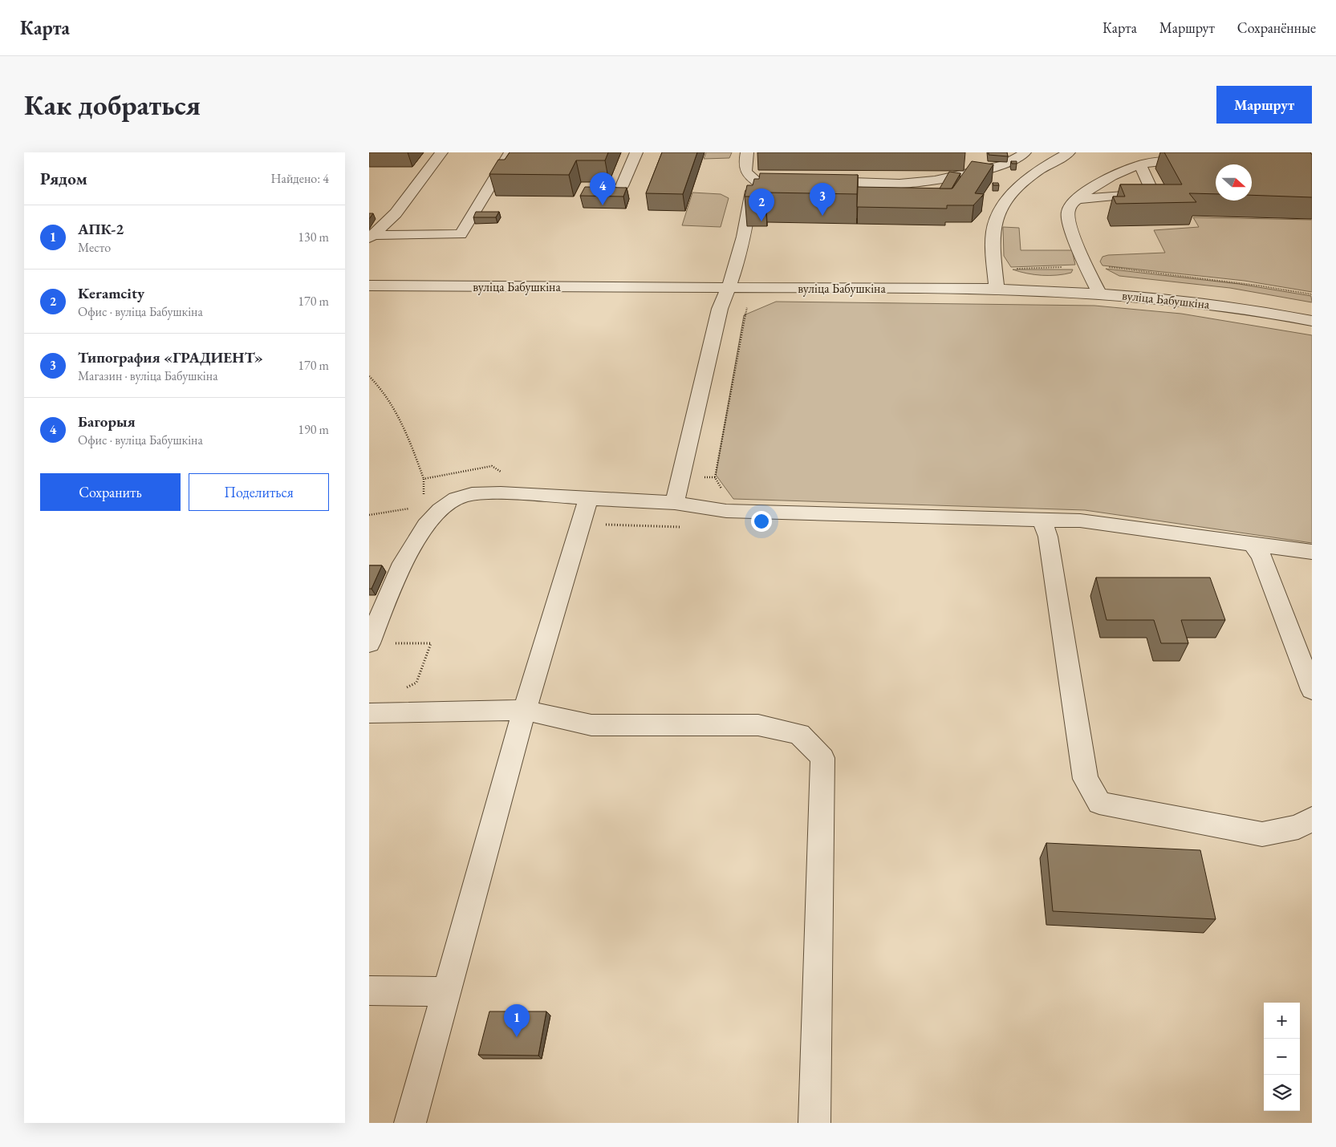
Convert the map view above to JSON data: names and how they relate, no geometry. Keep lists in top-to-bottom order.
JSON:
{
  "streets": {
    "street": ["вуліца Бабушкіна"]
  },
  "north": "right",
  "page": {
    "header": "Карта",
    "nav": ["Карта", "Маршрут", "Сохранённые"],
    "buttons": [
      "Маршрут",
      ["Сохранить", "Поделиться"]
    ],
    "title": "Как добраться",
    "heading": ["Рядом", "Найдено: 4"],
    "pins": [
      "4",
      "3",
      "2",
      "1"
    ],
    "list": [
      {
        "mark": "1",
        "name": "АПК-2",
        "note": "Место",
        "value": "130 m"
      },
      {
        "mark": "2",
        "name": "Keramcity",
        "note": "Офис · вуліца Бабушкіна",
        "value": "170 m"
      },
      {
        "mark": "3",
        "name": "Типография «ГРАДИЕНТ»",
        "note": "Магазин · вуліца Бабушкіна",
        "value": "170 m"
      },
      {
        "mark": "4",
        "name": "Багорыя",
        "note": "Офис · вуліца Бабушкіна",
        "value": "190 m"
      }
    ],
    "map_buttons": ["+", "−"]
  }
}
